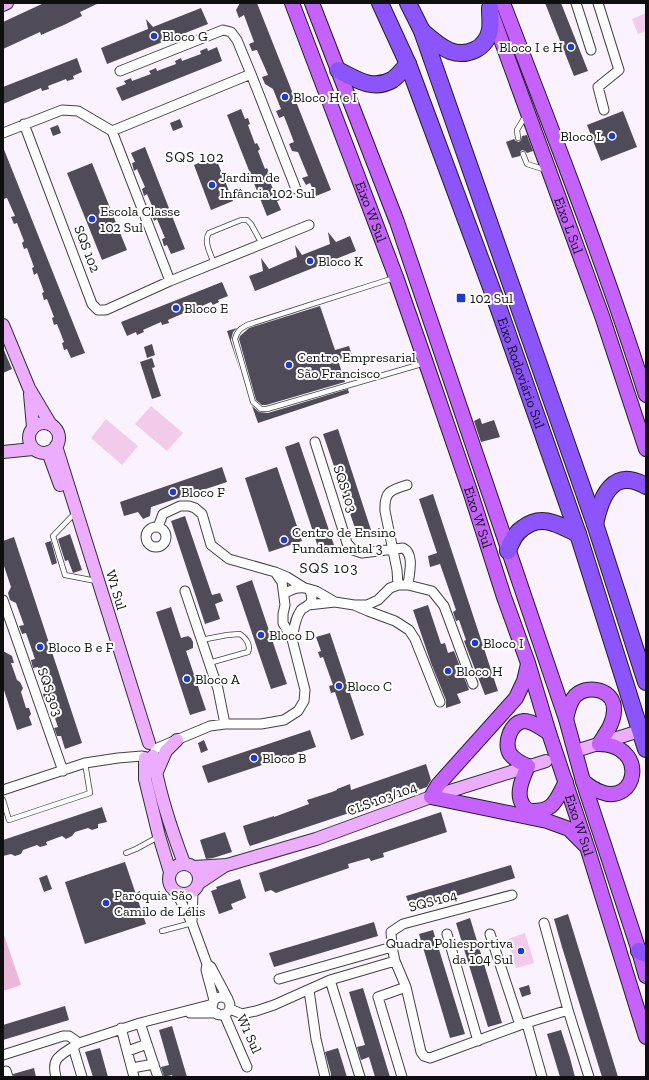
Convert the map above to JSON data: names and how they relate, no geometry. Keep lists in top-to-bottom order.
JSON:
{
  "streets": {
    "highway": ["Eixo Rodoviário Sul"],
    "main road": ["Eixo W Sul", "Eixo L Sul"],
    "street": [
      "SQS 102",
      "SQS 103",
      "W1 Sul",
      "SQS 303",
      "CLS 103/104",
      "SQS 104"
    ]
  },
  "crossings": [
    ["W1 Sul", "CLS 103/104"]
  ],
  "districts": ["SQS 102", "SQS 103"],
  "places": {
    "other": [
      "Bloco G",
      "Bloco I e H",
      "Bloco H e I",
      "Bloco L",
      "Jardim de Infância 102 Sul",
      "Escola Classe 102 Sul",
      "Bloco K",
      "Bloco E",
      "Centro Empresarial São Francisco",
      "Bloco F",
      "Centro de Ensino Fundamental 3",
      "Bloco D",
      "Bloco I",
      "Bloco B e F",
      "Bloco H",
      "Bloco A",
      "Bloco C",
      "Bloco B",
      "Paróquia São Camilo de Lélis",
      "Quadra Poliesportiva da 104 Sul"
    ],
    "transit": ["102 Sul"]
  }
}
